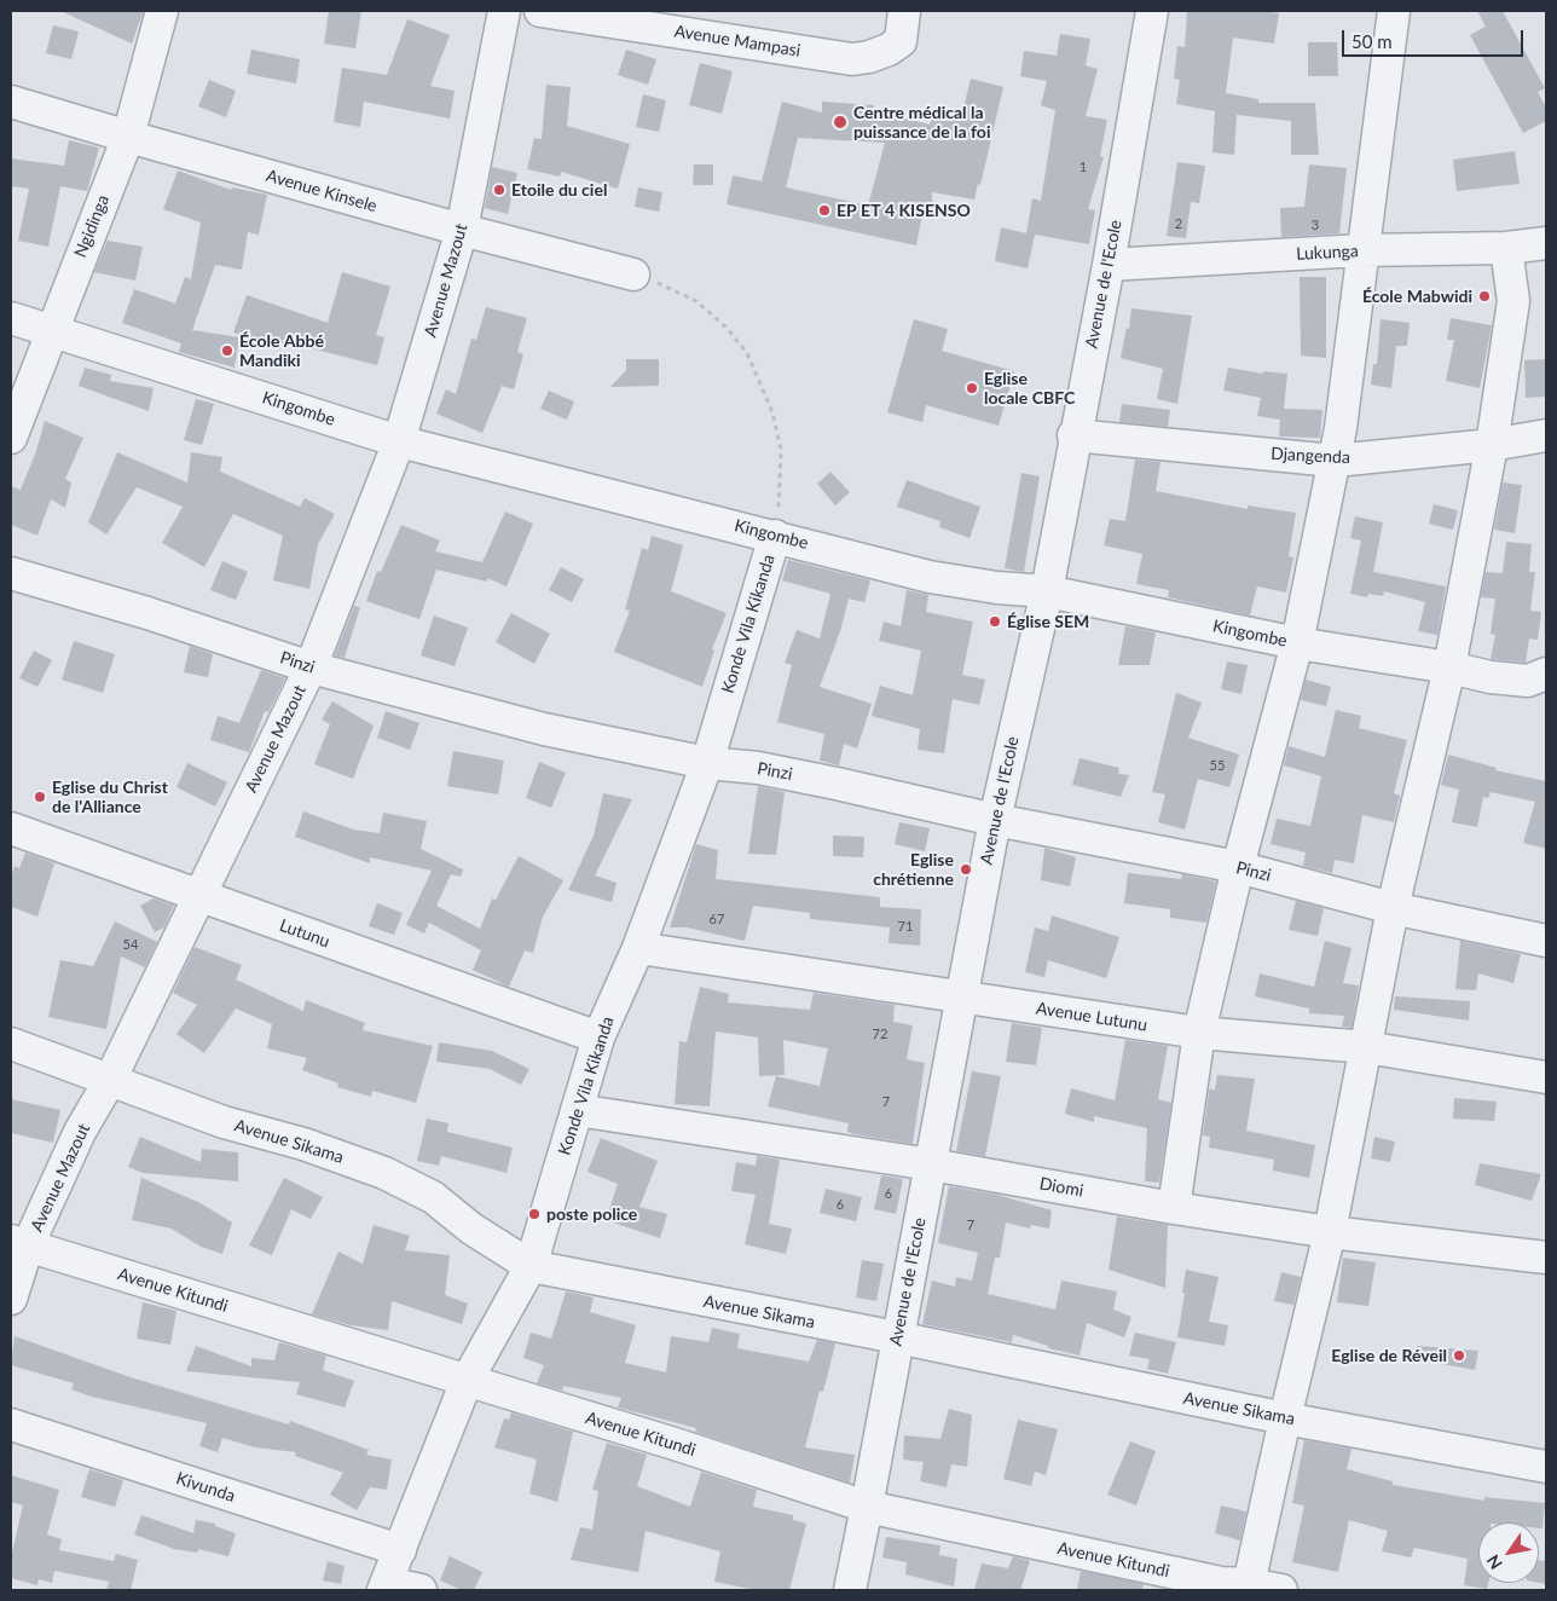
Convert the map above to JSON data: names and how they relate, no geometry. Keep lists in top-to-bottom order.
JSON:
{
  "streets": {
    "street": [
      "Avenue Mampasi",
      "Avenue Kinsele",
      "Ngidinga",
      "Lukunga",
      "Avenue Mazout",
      "Avenue de l'Ecole",
      "Kingombe",
      "Djangenda",
      "Konde Vila Kikanda",
      "Pinzi",
      "Lutunu",
      "Avenue Lutunu",
      "Avenue Sikama",
      "Diomi",
      "Avenue Kitundi",
      "Kivunda"
    ]
  },
  "crossings": [
    ["Avenue Kinsele", "Ngidinga"],
    ["Avenue Kinsele", "Avenue Mazout"],
    ["Ngidinga", "Kingombe"],
    ["Lukunga", "Avenue de l'Ecole"],
    ["Avenue Mazout", "Kingombe"],
    ["Avenue Mazout", "Pinzi"],
    ["Avenue Mazout", "Lutunu"],
    ["Avenue Mazout", "Avenue Sikama"],
    ["Avenue Mazout", "Avenue Kitundi"],
    ["Avenue de l'Ecole", "Kingombe"],
    ["Avenue de l'Ecole", "Djangenda"],
    ["Avenue de l'Ecole", "Pinzi"],
    ["Avenue de l'Ecole", "Avenue Lutunu"],
    ["Avenue de l'Ecole", "Avenue Sikama"],
    ["Avenue de l'Ecole", "Diomi"],
    ["Avenue de l'Ecole", "Avenue Kitundi"],
    ["Kingombe", "Konde Vila Kikanda"],
    ["Konde Vila Kikanda", "Pinzi"],
    ["Konde Vila Kikanda", "Lutunu"],
    ["Konde Vila Kikanda", "Avenue Lutunu"],
    ["Konde Vila Kikanda", "Avenue Sikama"],
    ["Konde Vila Kikanda", "Diomi"],
    ["Konde Vila Kikanda", "Avenue Kitundi"],
    ["Konde Vila Kikanda", "Kivunda"]
  ],
  "places": [
    "Centre médical la puissance de la foi",
    "Etoile du ciel",
    "EP ET 4 KISENSO",
    "École Mabwidi",
    "École Abbé Mandiki",
    "Eglise locale CBFC",
    "Église SEM",
    "Eglise du Christ de l'Alliance",
    "Eglise chrétienne",
    "poste police",
    "Eglise de Réveil"
  ],
  "house_numbers": [
    "1",
    "2",
    "3",
    "55",
    "67",
    "71",
    "54",
    "72",
    "7",
    "6",
    "6",
    "7"
  ],
  "scale_bar": "50 m",
  "north": "bottom left"
}
